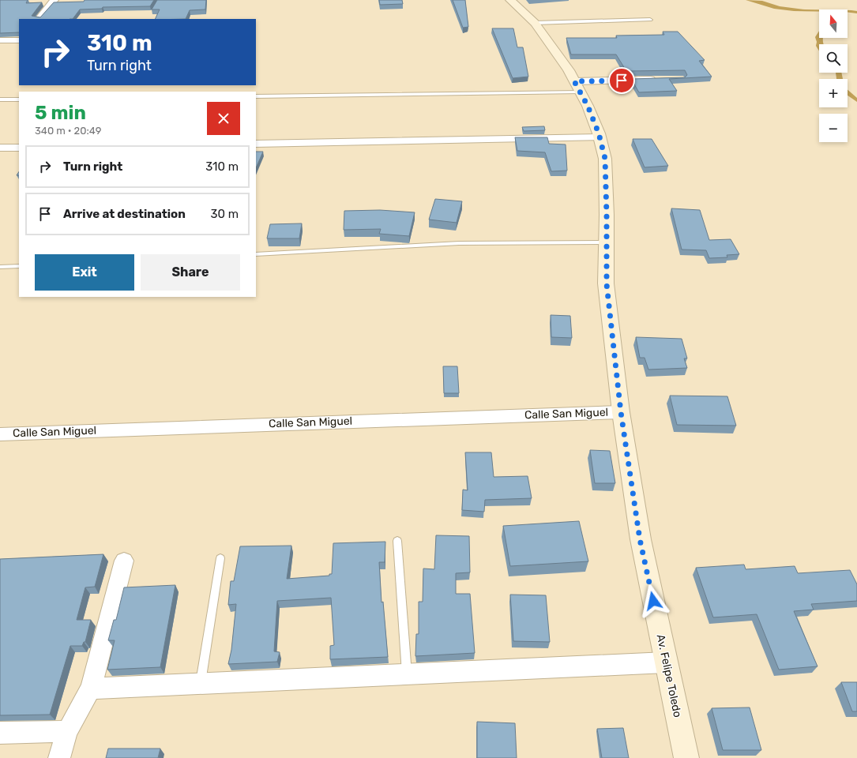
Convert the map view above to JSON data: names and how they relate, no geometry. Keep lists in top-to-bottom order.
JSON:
{
  "streets": {
    "main road": ["Av. Felipe Toledo"],
    "street": ["Calle San Miguel"]
  },
  "crossings": [
    ["Calle San Miguel", "Av. Felipe Toledo"]
  ],
  "north": "top",
  "page": {
    "map_buttons": ["+", "−"],
    "turn": ["310 m", "Turn right"],
    "heading": ["5 min", "340 m · 20:49"],
    "list": [
      {
        "name": "Turn right",
        "value": "310 m"
      },
      {
        "name": "Arrive at destination",
        "value": "30 m"
      }
    ],
    "buttons": ["Exit", "Share"]
  }
}
